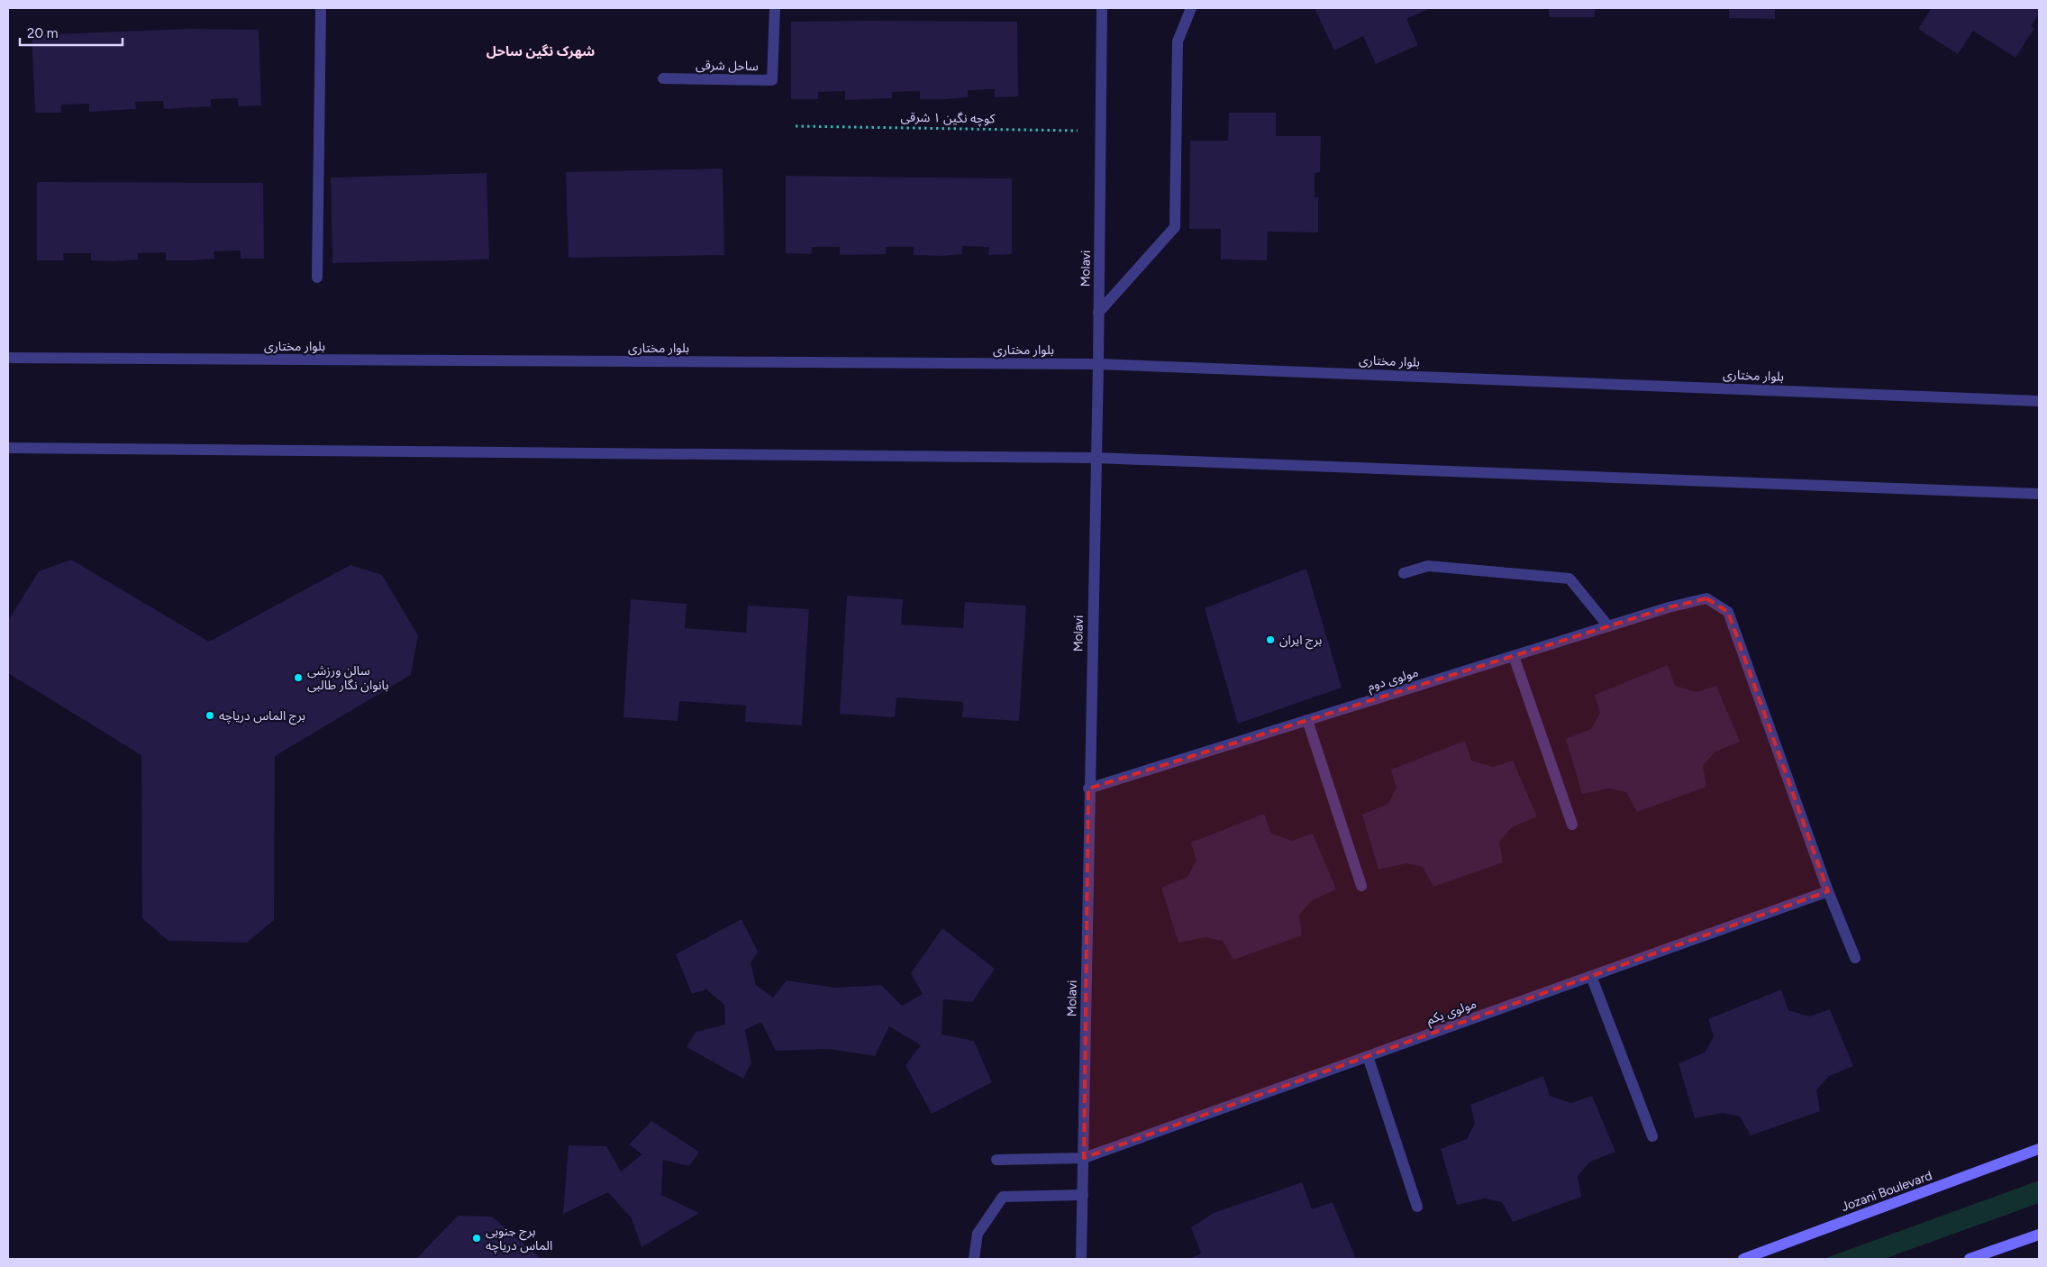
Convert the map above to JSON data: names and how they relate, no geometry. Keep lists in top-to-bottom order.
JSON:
{
  "streets": {
    "street": [
      "ساحل شرقی",
      "Molavi",
      "بلوار مختاری",
      "مولوی دوم",
      "مولوی یکم",
      "Jozani Boulevard"
    ],
    "path": ["کوچه نگین ۱ شرقی"]
  },
  "crossings": [
    ["کوچه نگین ۱ شرقی", "Molavi"],
    ["Molavi", "بلوار مختاری"],
    ["Molavi", "مولوی دوم"],
    ["Molavi", "مولوی یکم"],
    ["مولوی دوم", "مولوی یکم"]
  ],
  "districts": ["شهرک نگین ساحل"],
  "places": [
    "برج ایران",
    "سالن ورزشی بانوان نگار طالبی",
    "برج الماس دریاچه",
    "برج جنوبی الماس دریاچه"
  ],
  "scale_bar": "20 m"
}
